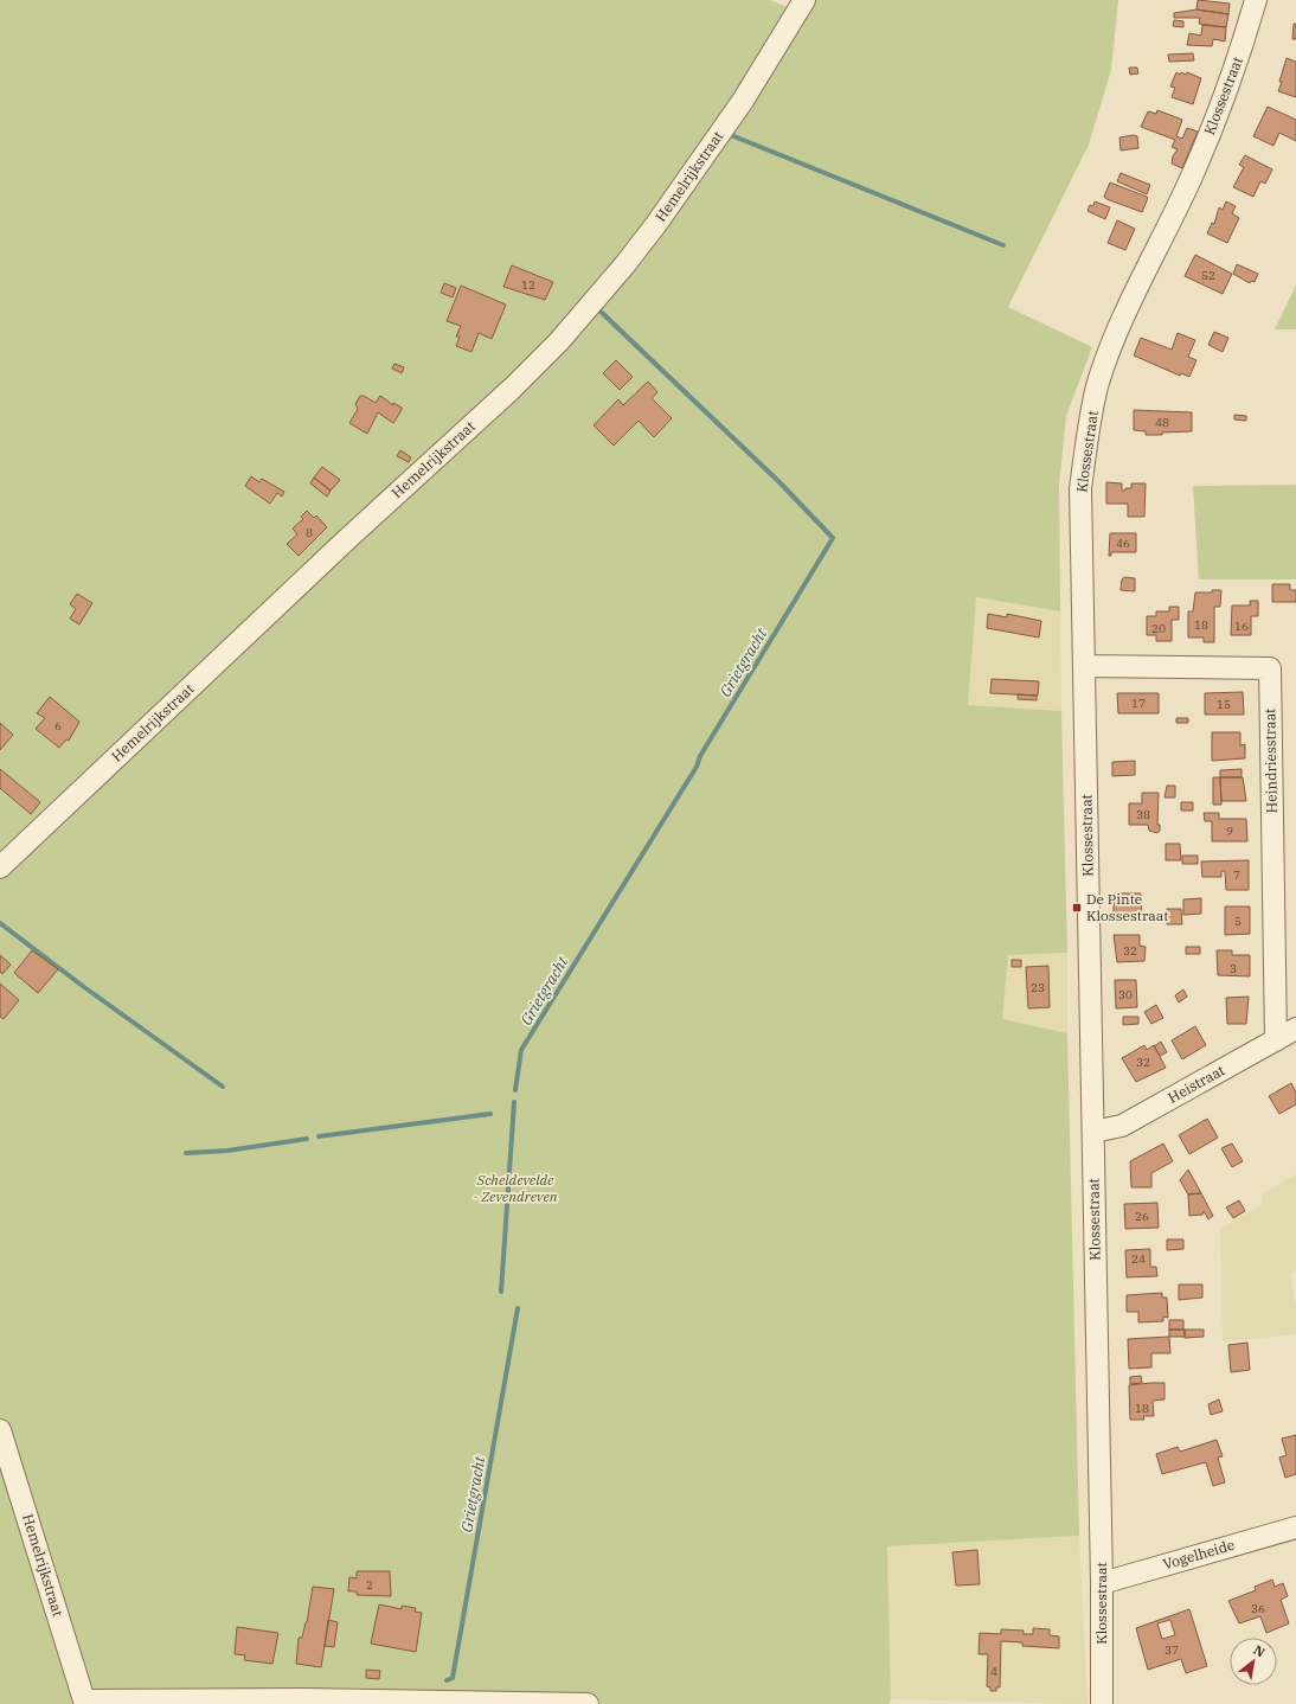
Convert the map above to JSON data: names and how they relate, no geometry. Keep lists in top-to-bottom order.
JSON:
{
  "streets": {
    "street": [
      "Klossestraat",
      "Hemelrijkstraat",
      "Heindriesstraat",
      "Heistraat",
      "Vogelheide"
    ]
  },
  "crossings": [
    ["Klossestraat", "Heindriesstraat"],
    ["Klossestraat", "Heistraat"],
    ["Klossestraat", "Vogelheide"],
    ["Heindriesstraat", "Heistraat"]
  ],
  "water": ["Grietgracht"],
  "parks": ["Scheldevelde - Zevendreven"],
  "places": {
    "transit": ["De Pinte Klossestraat"]
  },
  "house_numbers": [
    "52",
    "12",
    "48",
    "8",
    "46",
    "18",
    "16",
    "20",
    "17",
    "15",
    "6",
    "38",
    "9",
    "7",
    "5",
    "32",
    "3",
    "23",
    "30",
    "32",
    "26",
    "24",
    "18",
    "2",
    "36",
    "37",
    "4"
  ],
  "north": "top right"
}
